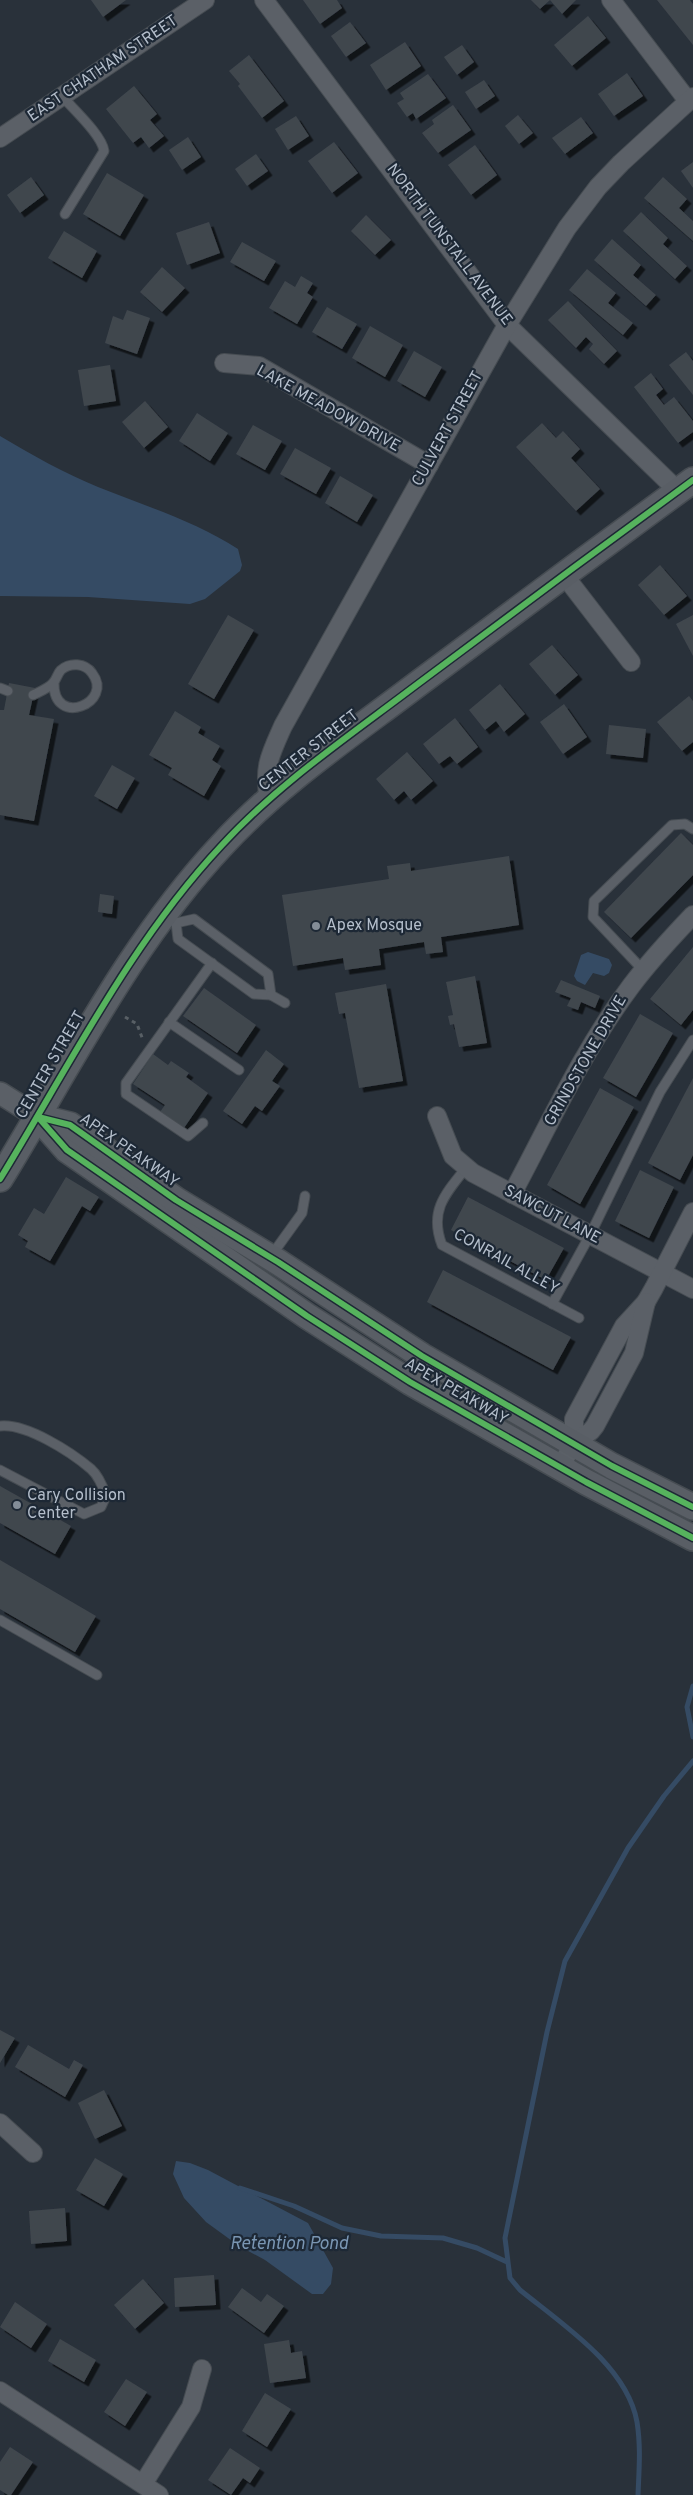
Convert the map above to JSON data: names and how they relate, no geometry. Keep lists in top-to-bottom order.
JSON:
{
  "streets": {
    "main road": ["CENTER STREET", "APEX PEAKWAY"],
    "street": [
      "EAST CHATHAM STREET",
      "NORTH TUNSTALL AVENUE",
      "LAKE MEADOW DRIVE",
      "CULVERT STREET",
      "GRINDSTONE DRIVE",
      "SAWCUT LANE"
    ],
    "lane": ["CONRAIL ALLEY"]
  },
  "crossings": [
    ["NORTH TUNSTALL AVENUE", "CULVERT STREET"],
    ["NORTH TUNSTALL AVENUE", "CENTER STREET"],
    ["LAKE MEADOW DRIVE", "CULVERT STREET"],
    ["CULVERT STREET", "CENTER STREET"],
    ["CENTER STREET", "APEX PEAKWAY"],
    ["GRINDSTONE DRIVE", "SAWCUT LANE"],
    ["SAWCUT LANE", "CONRAIL ALLEY"]
  ],
  "water": ["Retention Pond"],
  "places": ["Apex Mosque", "Cary Collision Center"]
}
